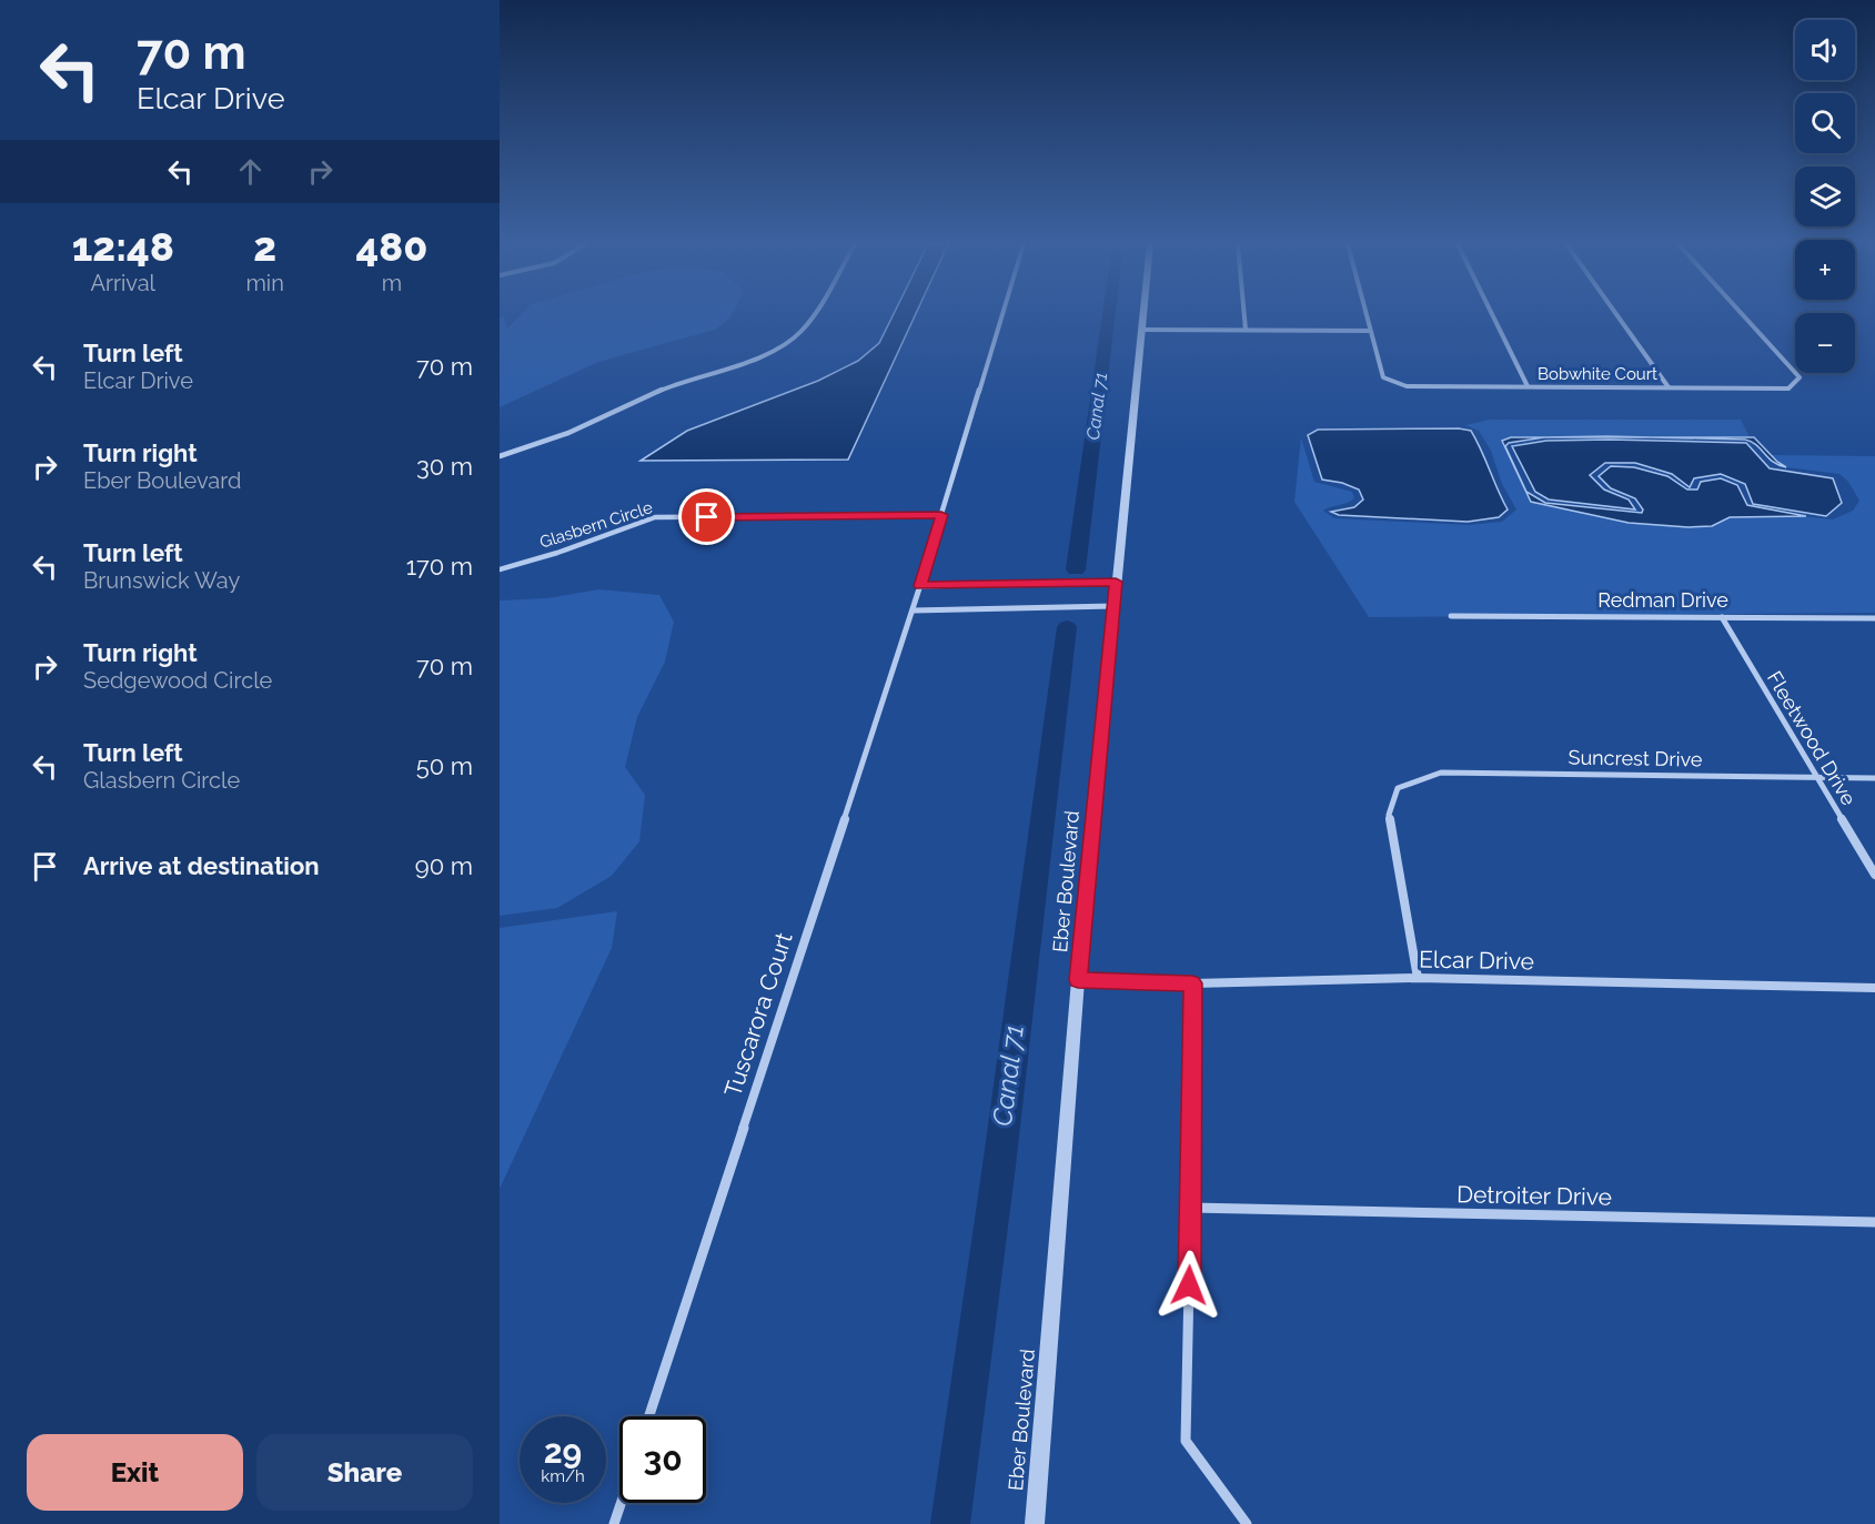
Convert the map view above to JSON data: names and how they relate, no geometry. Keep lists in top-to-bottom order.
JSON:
{
  "streets": {
    "street": [
      "Bobwhite Court",
      "Glasbern Circle",
      "Redman Drive",
      "Fleetwood Drive",
      "Suncrest Drive",
      "Eber Boulevard",
      "Elcar Drive",
      "Tuscarora Court",
      "Detroiter Drive"
    ]
  },
  "crossings": [
    ["Glasbern Circle", "Tuscarora Court"],
    ["Redman Drive", "Fleetwood Drive"],
    ["Fleetwood Drive", "Suncrest Drive"],
    ["Suncrest Drive", "Elcar Drive"],
    ["Eber Boulevard", "Elcar Drive"]
  ],
  "water": ["Canal 71"],
  "page": {
    "turn": ["70 m", "Elcar Drive"],
    "map_buttons": ["+", "−"],
    "eta": [
      "12:48",
      "Arrival",
      "2",
      "min",
      "480",
      "m"
    ],
    "list": [
      {
        "name": "Turn left",
        "note": "Elcar Drive",
        "value": "70 m"
      },
      {
        "name": "Turn right",
        "note": "Eber Boulevard",
        "value": "30 m"
      },
      {
        "name": "Turn left",
        "note": "Brunswick Way",
        "value": "170 m"
      },
      {
        "name": "Turn right",
        "note": "Sedgewood Circle",
        "value": "70 m"
      },
      {
        "name": "Turn left",
        "note": "Glasbern Circle",
        "value": "50 m"
      },
      {
        "name": "Arrive at destination",
        "value": "90 m"
      }
    ],
    "speed": "29 km/h",
    "limit": "30",
    "buttons": ["Exit", "Share"]
  }
}
